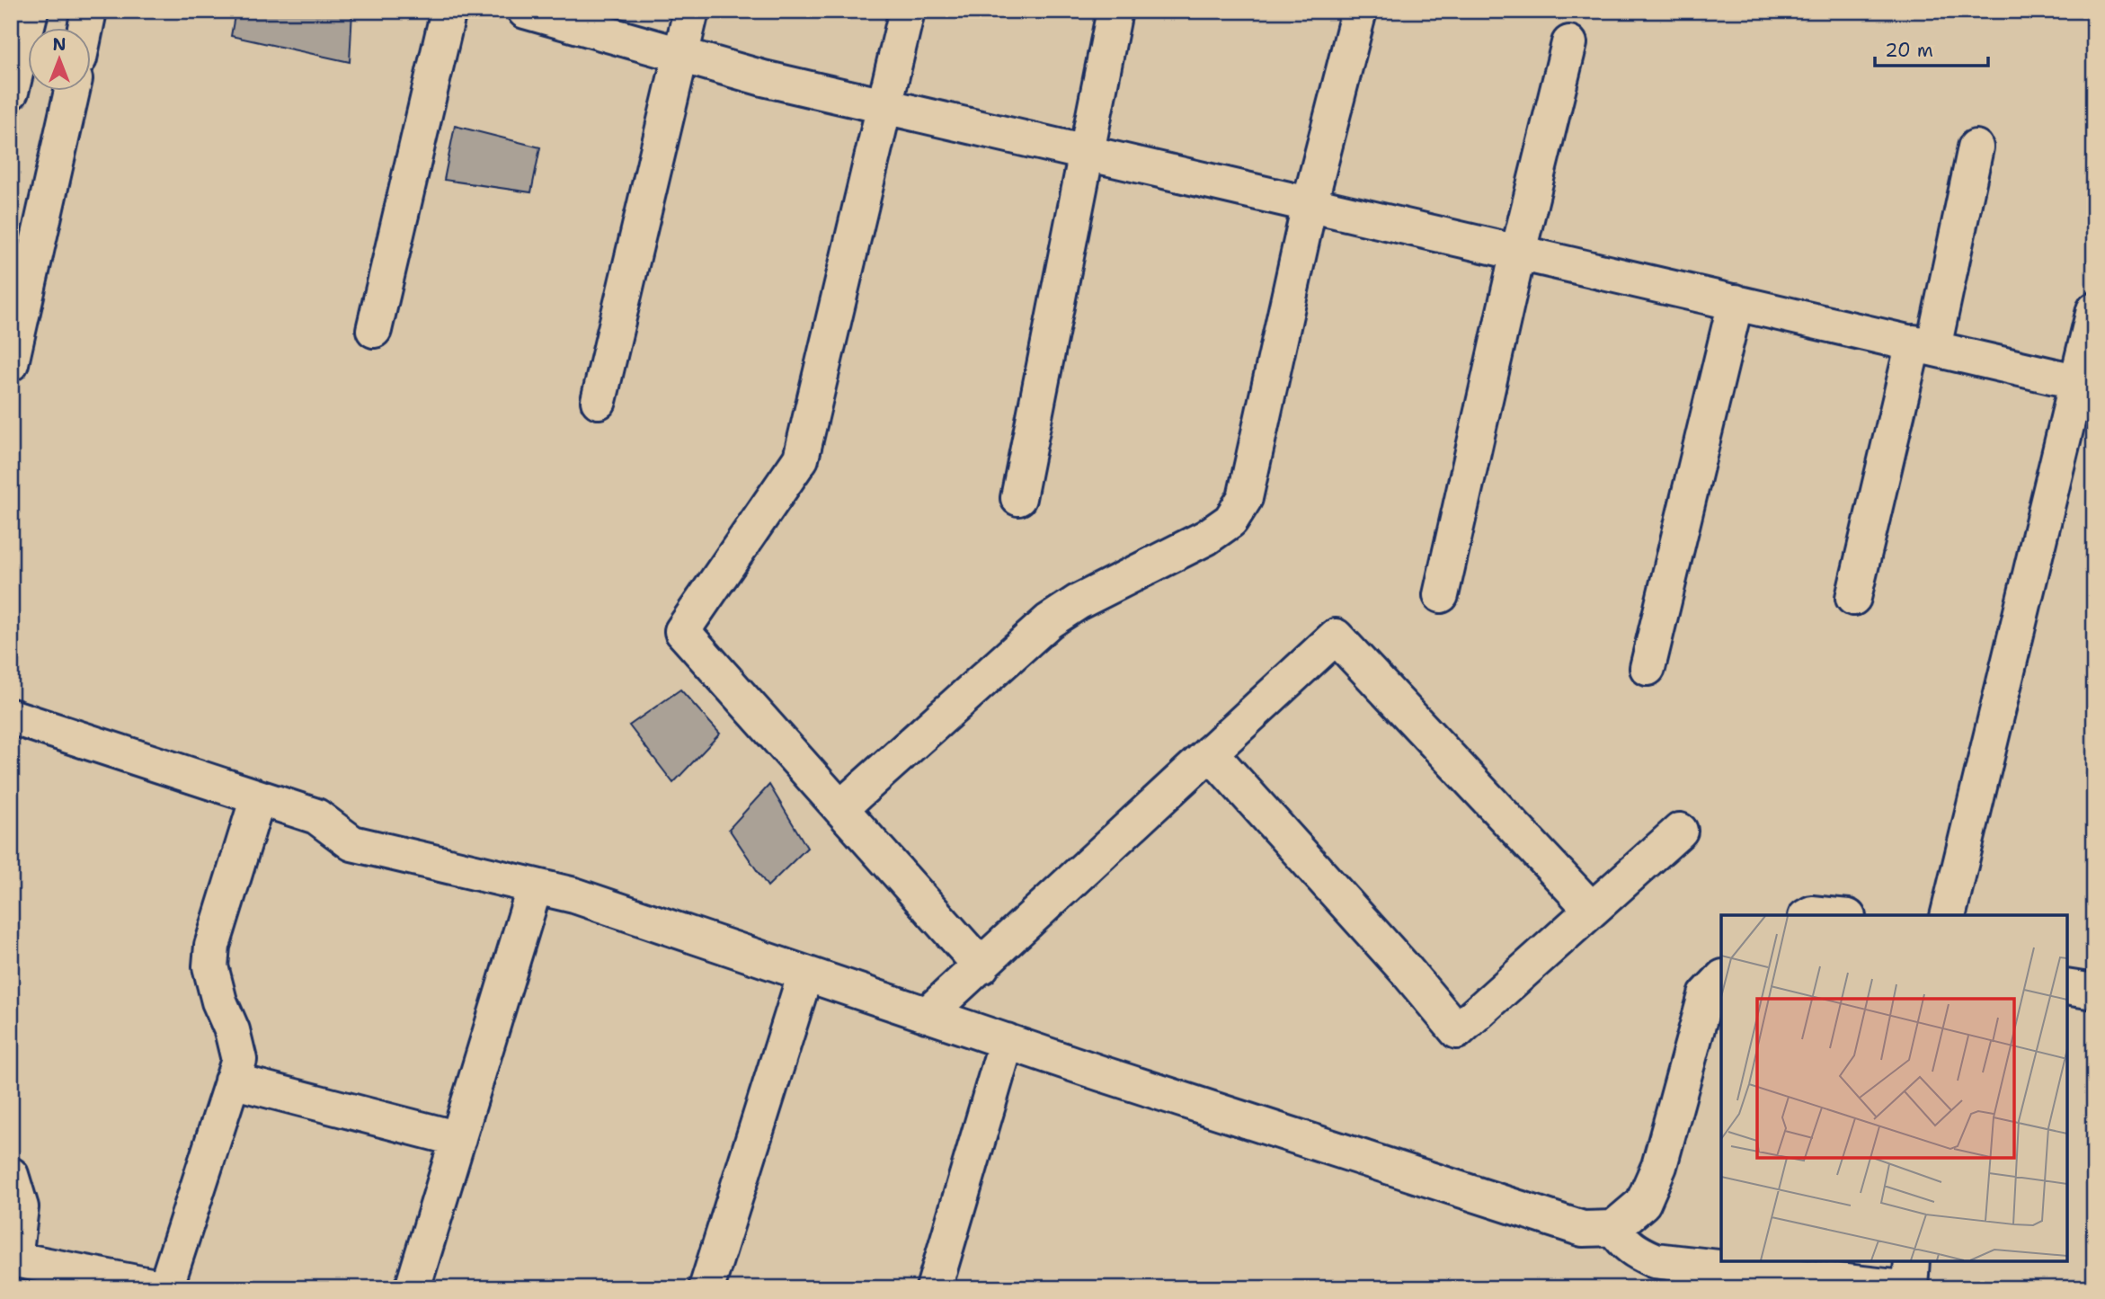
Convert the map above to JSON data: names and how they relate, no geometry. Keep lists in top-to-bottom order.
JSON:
{
  "scale_bar": "20 m",
  "north": "top"
}
